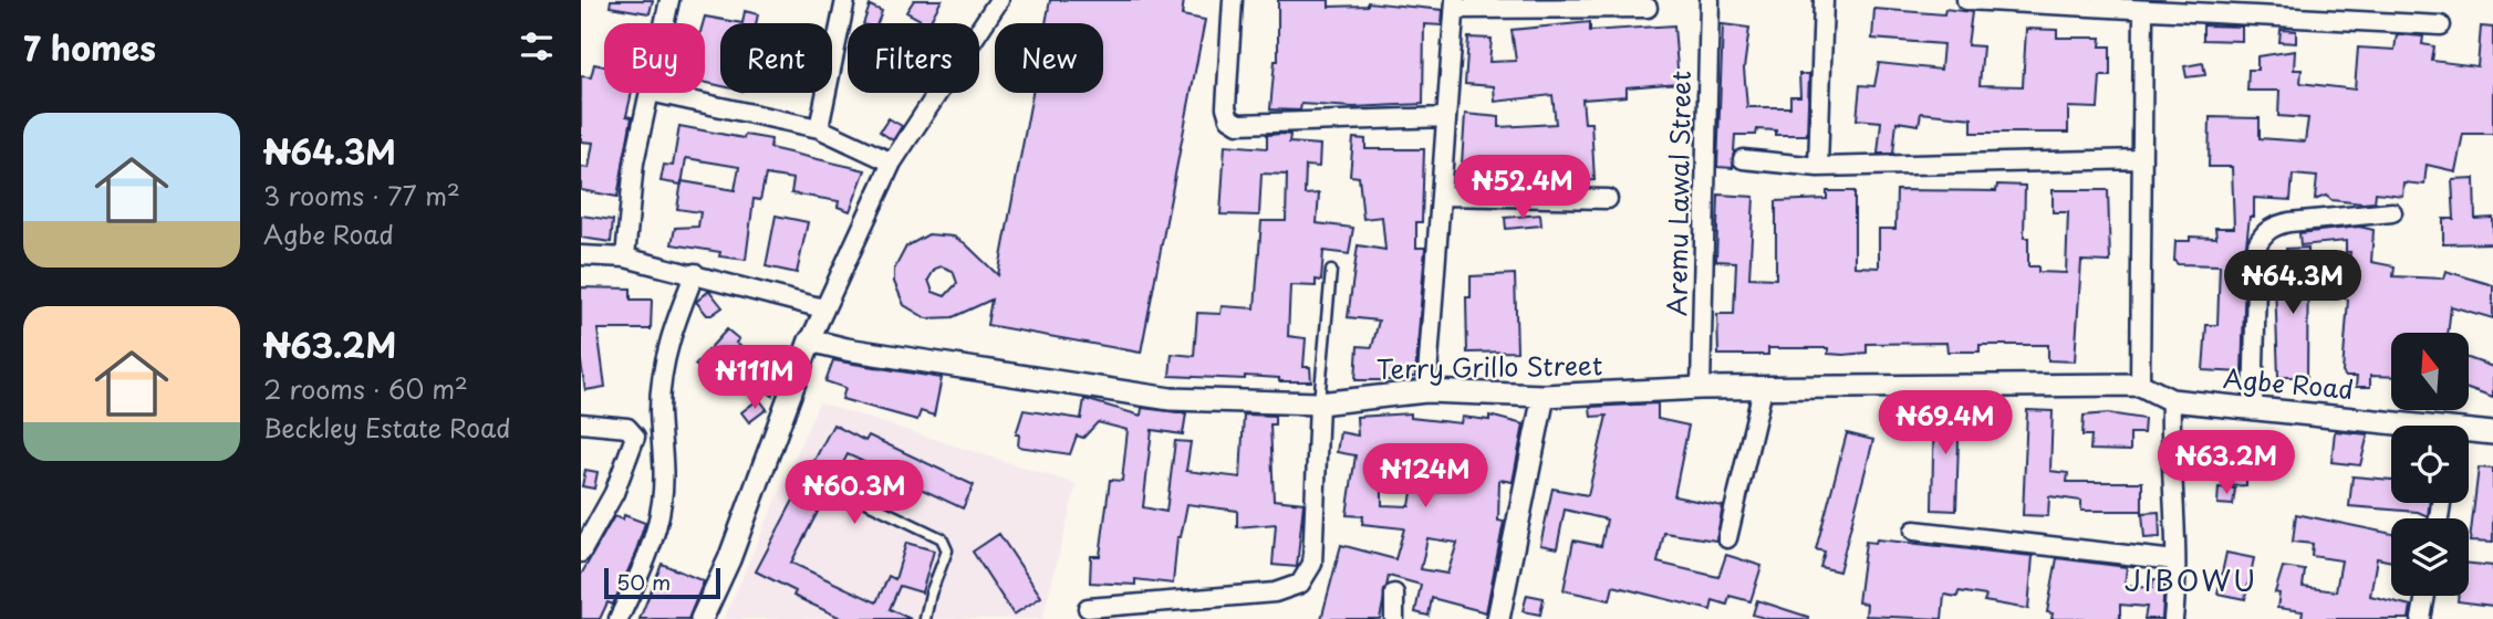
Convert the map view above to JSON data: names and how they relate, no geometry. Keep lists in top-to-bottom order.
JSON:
{
  "streets": {
    "street": ["Aremu Lawal Street", "Terry Grillo Street", "Agbe Road"]
  },
  "crossings": [
    ["Aremu Lawal Street", "Terry Grillo Street"],
    ["Terry Grillo Street", "Agbe Road"]
  ],
  "districts": ["JIBOWU"],
  "scale_bar": "50 m",
  "north": "top",
  "page": {
    "heading": "7 homes",
    "chip": [
      "Buy",
      "Rent",
      "Filters",
      "New"
    ],
    "list": [
      {
        "name": "₦64.3M",
        "note": "3 rooms · 77 m² · Agbe Road"
      },
      {
        "name": "₦63.2M",
        "note": "2 rooms · 60 m² · Beckley Estate Road"
      }
    ],
    "price": [
      "₦52.4M",
      "₦64.3M",
      "₦111M",
      "₦69.4M",
      "₦63.2M",
      "₦124M",
      "₦60.3M"
    ],
    "scale": "50 m"
  }
}
